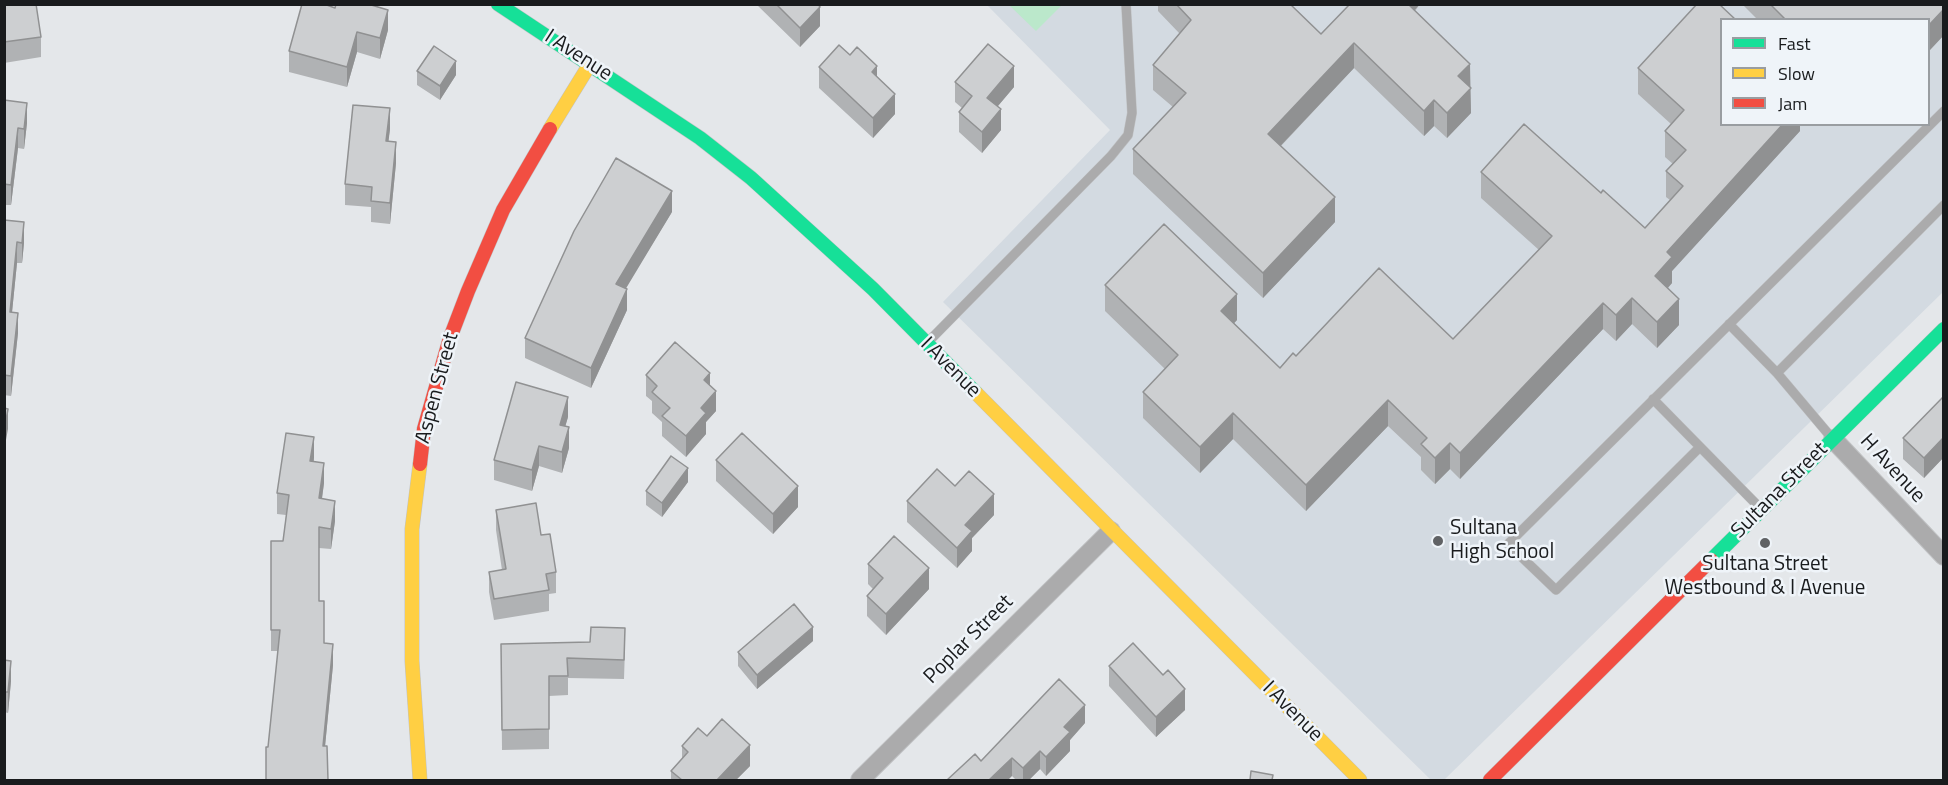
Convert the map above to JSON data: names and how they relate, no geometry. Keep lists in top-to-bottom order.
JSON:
{
  "streets": {
    "street": [
      "I Avenue",
      "Aspen Street",
      "H Avenue",
      "Sultana Street",
      "Poplar Street"
    ]
  },
  "crossings": [
    ["I Avenue", "Aspen Street"],
    ["I Avenue", "Poplar Street"],
    ["H Avenue", "Sultana Street"]
  ],
  "places": ["Sultana High School", "Sultana Street Westbound & I Avenue"],
  "legend": ["Fast", "Slow", "Jam"]
}
